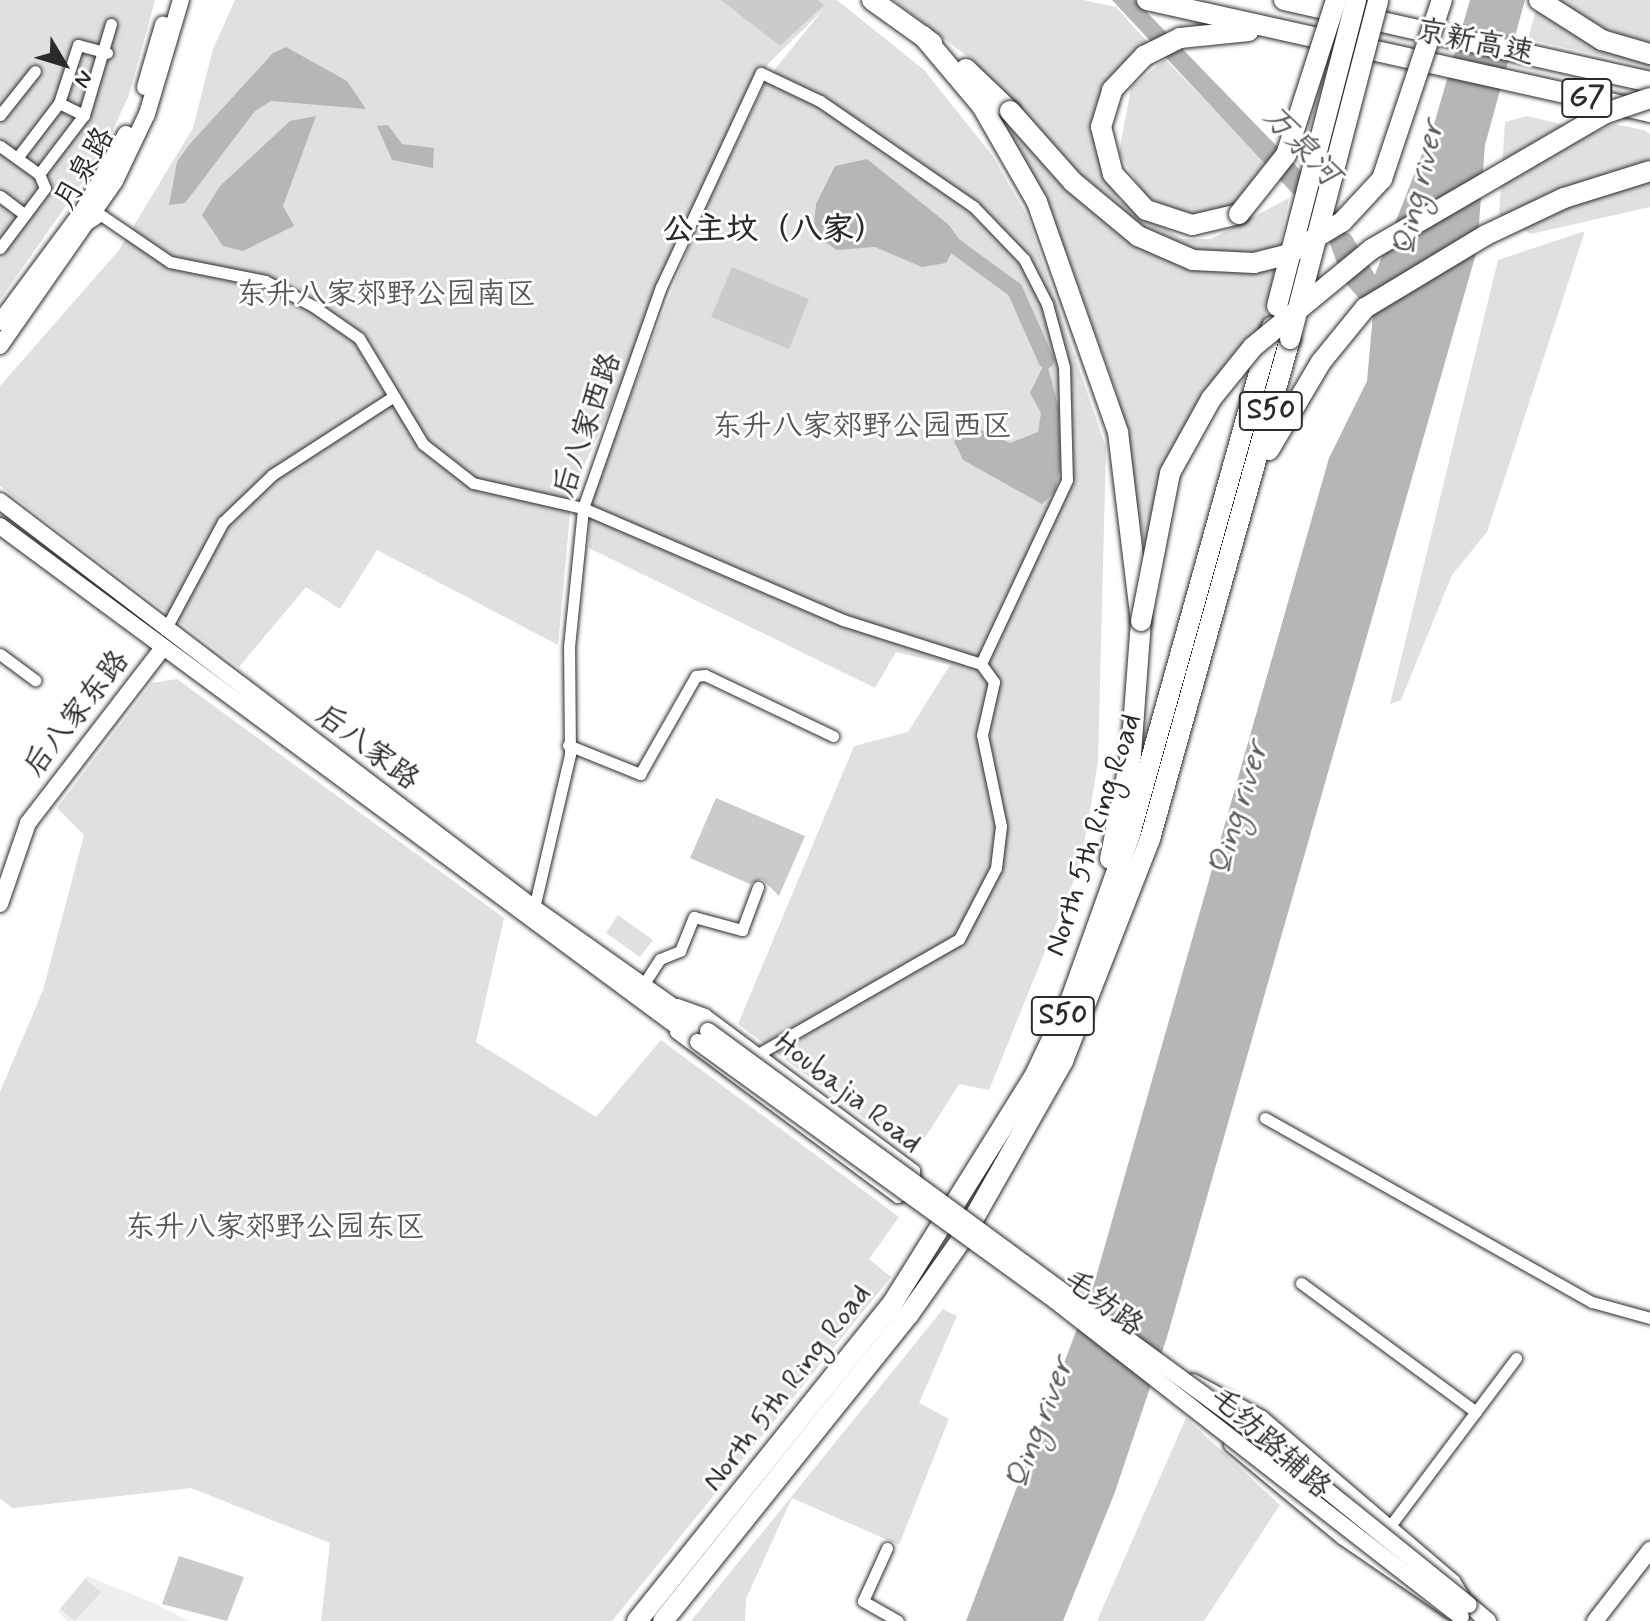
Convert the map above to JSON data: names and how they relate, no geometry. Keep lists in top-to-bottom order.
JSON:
{
  "streets": {
    "highway": [
      "京新高速",
      "G7",
      "S50",
      "North 5th Ring Road"
    ],
    "main road": [
      "月泉路",
      "后八家东路",
      "后八家路",
      "毛纺路"
    ],
    "street": ["后八家西路", "Houbajia Road", "毛纺路辅路"]
  },
  "crossings": [
    ["后八家西路", "后八家路"],
    ["后八家东路", "后八家路"],
    ["后八家路", "Houbajia Road"],
    ["后八家路", "毛纺路"],
    ["毛纺路", "毛纺路辅路"]
  ],
  "districts": ["公主坟（八家）"],
  "water": ["万泉河", "Qing river"],
  "parks": ["东升八家郊野公园南区", "东升八家郊野公园西区", "东升八家郊野公园东区"],
  "north": "bottom right"
}
